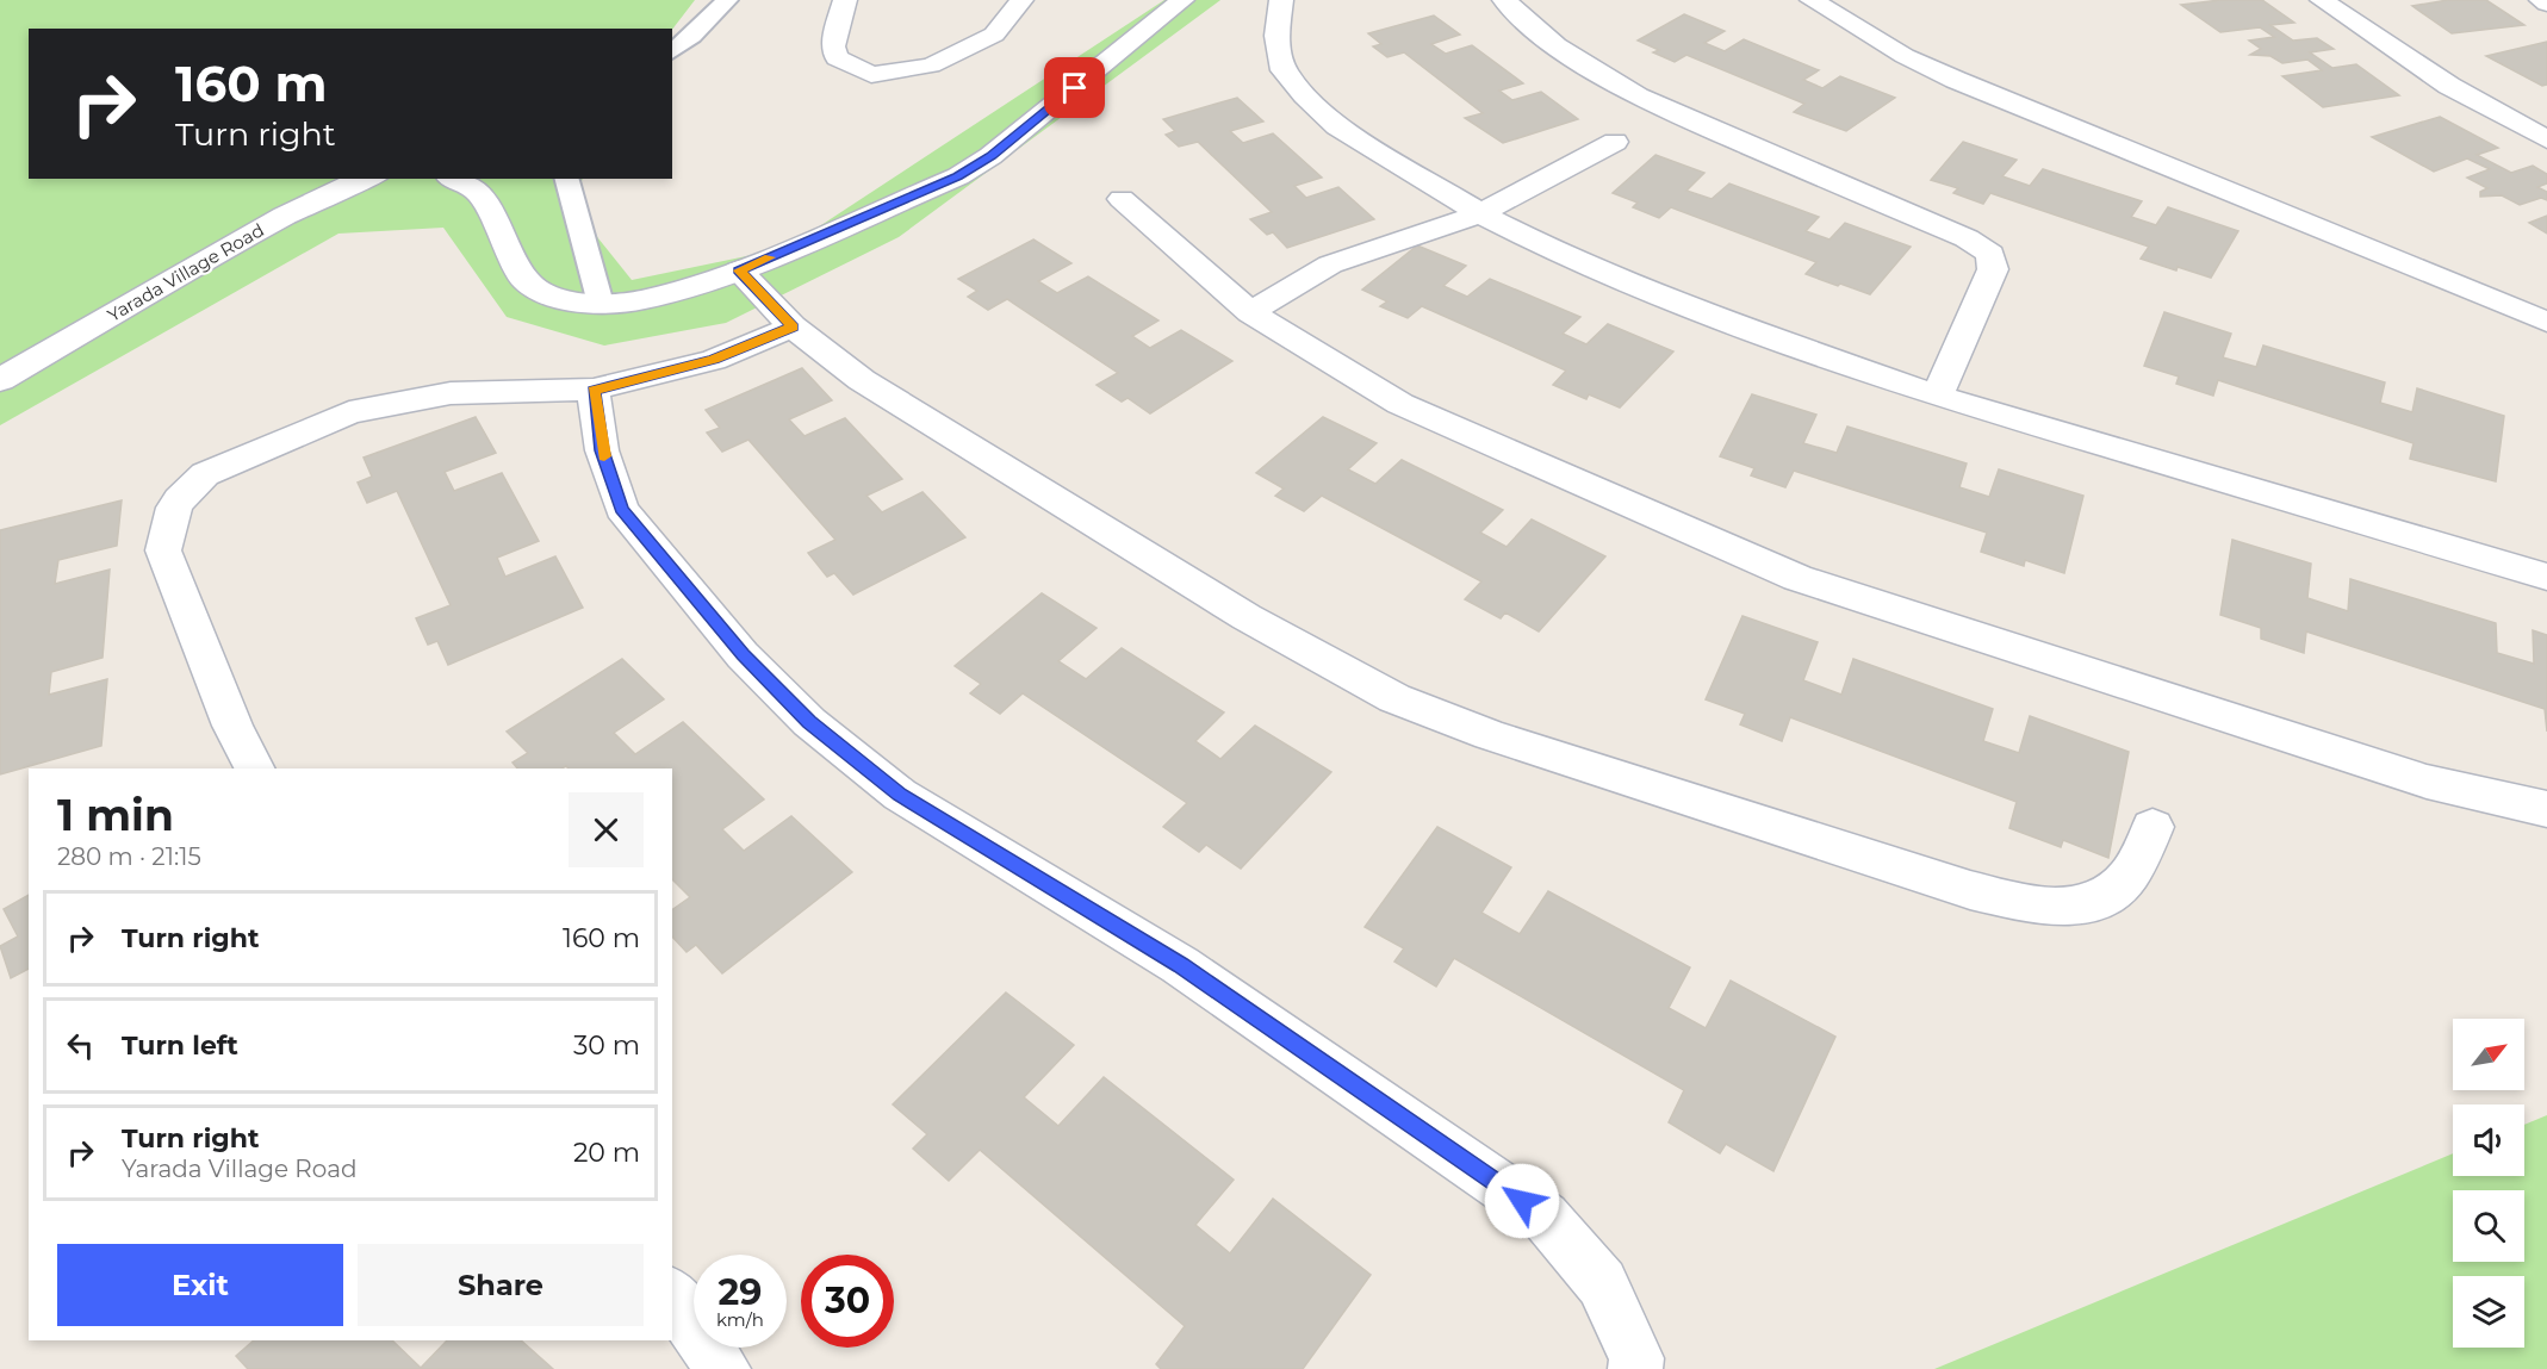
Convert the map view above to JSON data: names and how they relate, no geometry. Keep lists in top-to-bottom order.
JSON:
{
  "streets": {
    "street": ["Yarada Village Road"]
  },
  "north": "top right",
  "page": {
    "turn": ["160 m", "Turn right"],
    "heading": ["1 min", "280 m · 21:15"],
    "list": [
      {
        "name": "Turn right",
        "value": "160 m"
      },
      {
        "name": "Turn left",
        "value": "30 m"
      },
      {
        "name": "Turn right",
        "note": "Yarada Village Road",
        "value": "20 m"
      }
    ],
    "buttons": ["Exit", "Share"],
    "speed": "29 km/h",
    "limit": "30"
  }
}
